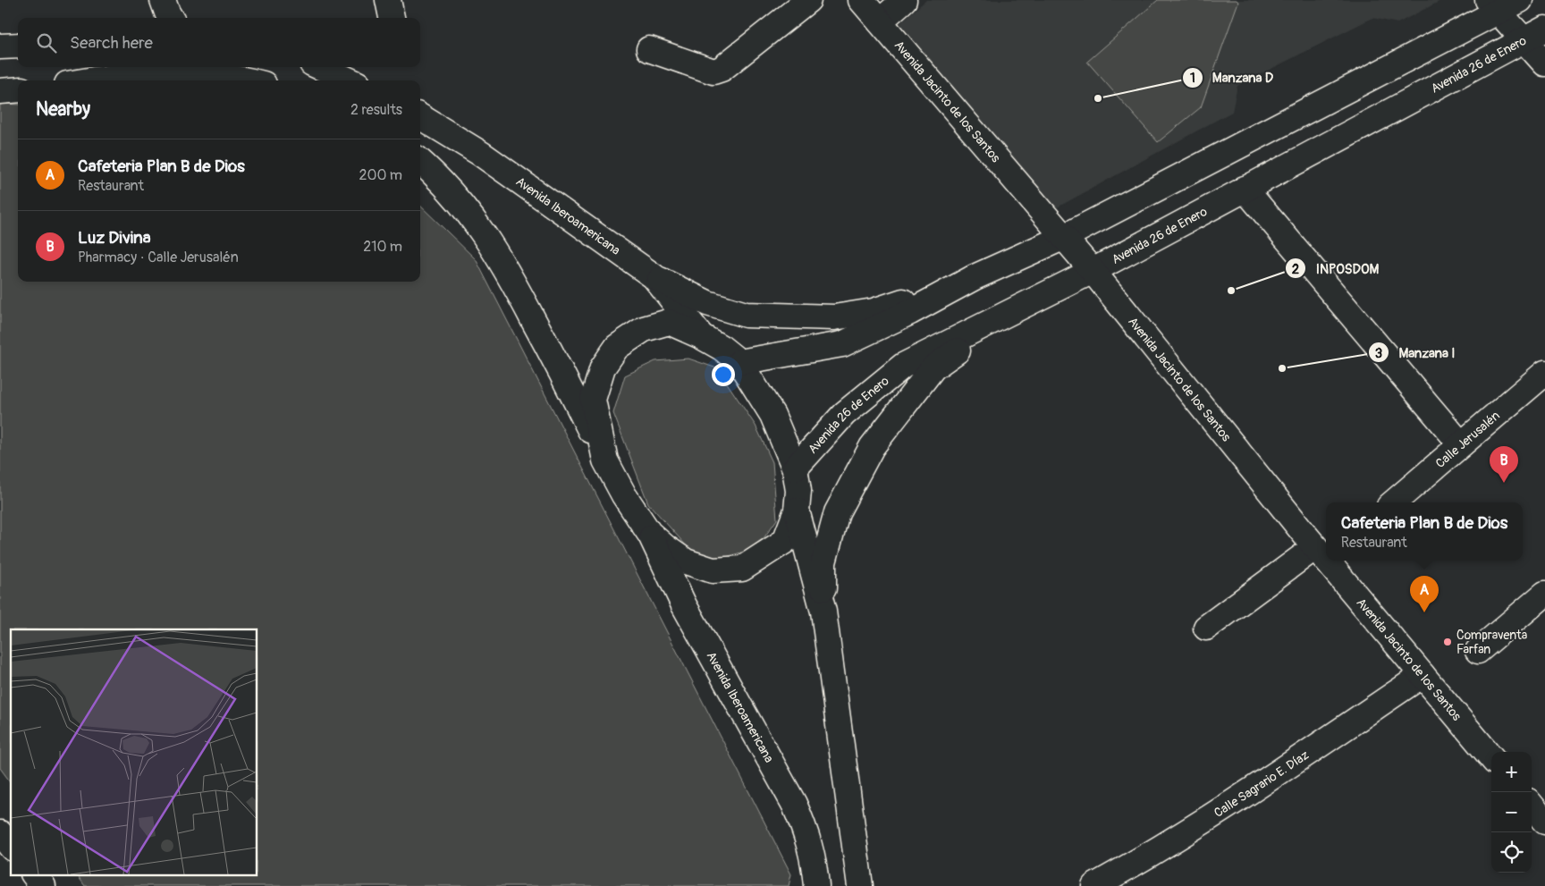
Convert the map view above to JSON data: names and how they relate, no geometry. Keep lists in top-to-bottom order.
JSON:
{
  "streets": {
    "street": [
      "Avenida 26 de Enero",
      "Avenida Jacinto de los Santos",
      "Avenida Iberoamericana",
      "Calle Jerusalén",
      "Calle Sagrario E. Díaz"
    ]
  },
  "crossings": [
    ["Avenida 26 de Enero", "Avenida Jacinto de los Santos"],
    ["Avenida Jacinto de los Santos", "Calle Sagrario E. Díaz"]
  ],
  "places": [
    "Manzana D",
    "INPOSDOM",
    "Manzana I",
    "Compraventa Farfan"
  ],
  "page": {
    "search": "Search here",
    "heading": ["Nearby", "2 results"],
    "list": [
      {
        "mark": "A",
        "name": "Cafeteria Plan B de Dios",
        "note": "Restaurant",
        "value": "200 m"
      },
      {
        "mark": "B",
        "name": "Luz Divina",
        "note": "Pharmacy · Calle Jerusalén",
        "value": "210 m"
      }
    ],
    "pins": ["B", "A"],
    "popup": ["Cafeteria Plan B de Dios", "Restaurant"],
    "map_buttons": ["+", "−"]
  }
}
